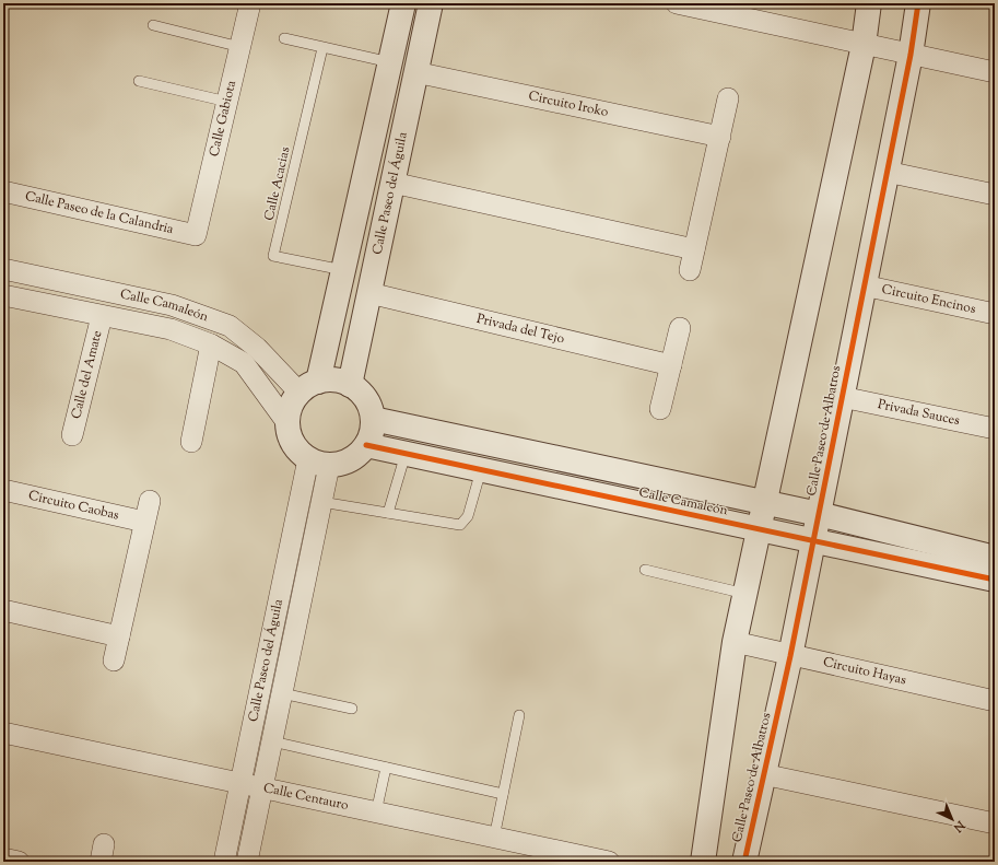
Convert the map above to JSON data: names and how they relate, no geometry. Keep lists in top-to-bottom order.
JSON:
{
  "streets": {
    "street": [
      "Circuito Iroko",
      "Calle Gabiota",
      "Calle Paseo del Águila",
      "Calle Paseo de la Calandria",
      "Circuito Encinos",
      "Calle Camaleón",
      "Privada del Tejo",
      "Calle del Amate",
      "Privada Sauces",
      "Calle Paseo de Albatros",
      "Circuito Caobas",
      "Circuito Hayas",
      "Calle Centauro"
    ],
    "lane": ["Calle Acacias"]
  },
  "crossings": [
    ["Circuito Iroko", "Calle Paseo del Águila"],
    ["Calle Gabiota", "Calle Paseo de la Calandria"],
    ["Calle Paseo del Águila", "Calle Camaleón"],
    ["Calle Paseo del Águila", "Privada del Tejo"],
    ["Calle Paseo del Águila", "Calle Centauro"],
    ["Circuito Encinos", "Calle Paseo de Albatros"],
    ["Calle Camaleón", "Calle del Amate"],
    ["Calle Camaleón", "Calle Paseo de Albatros"],
    ["Privada Sauces", "Calle Paseo de Albatros"],
    ["Calle Paseo de Albatros", "Circuito Hayas"]
  ],
  "north": "bottom right"
}
